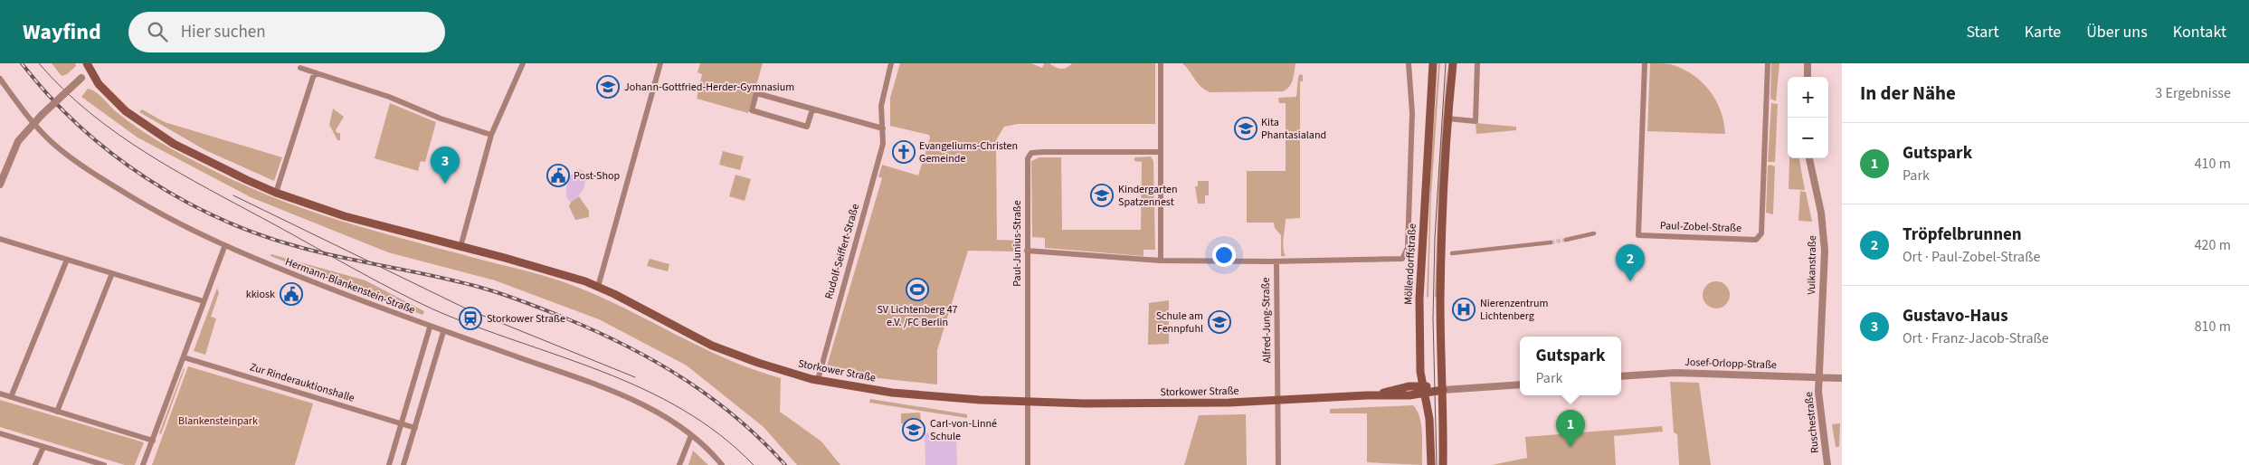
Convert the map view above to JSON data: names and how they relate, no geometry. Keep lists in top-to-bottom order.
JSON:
{
  "streets": {
    "main road": ["Möllendorffstraße", "Storkower Straße"],
    "street": [
      "Paul-Zobel-Straße",
      "Paul-Junius-Straße",
      "Rudolf-Seiffert-Straße",
      "Vulkanstraße",
      "Hermann-Blankenstein-Straße",
      "Alfred-Jung-Straße",
      "Josef-Orlopp-Straße",
      "Zur Rinderauktionshalle",
      "Ruschestraße"
    ]
  },
  "crossings": [
    ["Paul-Junius-Straße", "Alfred-Jung-Straße"],
    ["Paul-Junius-Straße", "Storkower Straße"],
    ["Rudolf-Seiffert-Straße", "Storkower Straße"],
    ["Möllendorffstraße", "Alfred-Jung-Straße"],
    ["Möllendorffstraße", "Storkower Straße"],
    ["Vulkanstraße", "Josef-Orlopp-Straße"],
    ["Vulkanstraße", "Ruschestraße"],
    ["Alfred-Jung-Straße", "Storkower Straße"],
    ["Josef-Orlopp-Straße", "Ruschestraße"]
  ],
  "parks": ["Blankensteinpark"],
  "places": {
    "school or university": [
      "Johann-Gottfried-Herder-Gymnasium",
      "Kita Phantasialand",
      "Kindergarten Spatzennest",
      "Schule am Fennpfuhl",
      "Carl-von-Linné Schule"
    ],
    "church": ["Evangeliums-Christen Gemeinde"],
    "public building": ["Post-Shop", "kkiosk"],
    "sports": ["SV Lichtenberg 47 e.V. /FC Berlin"],
    "hospital": ["Nierenzentrum Lichtenberg"],
    "station": ["Storkower Straße"]
  },
  "page": {
    "header": "Wayfind",
    "search": "Hier suchen",
    "nav": [
      "Start",
      "Karte",
      "Über uns",
      "Kontakt"
    ],
    "heading": ["In der Nähe", "3 Ergebnisse"],
    "map_buttons": ["+", "−"],
    "list": [
      {
        "mark": "1",
        "name": "Gutspark",
        "note": "Park",
        "value": "410 m"
      },
      {
        "mark": "2",
        "name": "Tröpfelbrunnen",
        "note": "Ort · Paul-Zobel-Straße",
        "value": "420 m"
      },
      {
        "mark": "3",
        "name": "Gustavo-Haus",
        "note": "Ort · Franz-Jacob-Straße",
        "value": "810 m"
      }
    ],
    "pins": ["3", "2", "1"],
    "popup": ["Gutspark", "Park"]
  }
}
